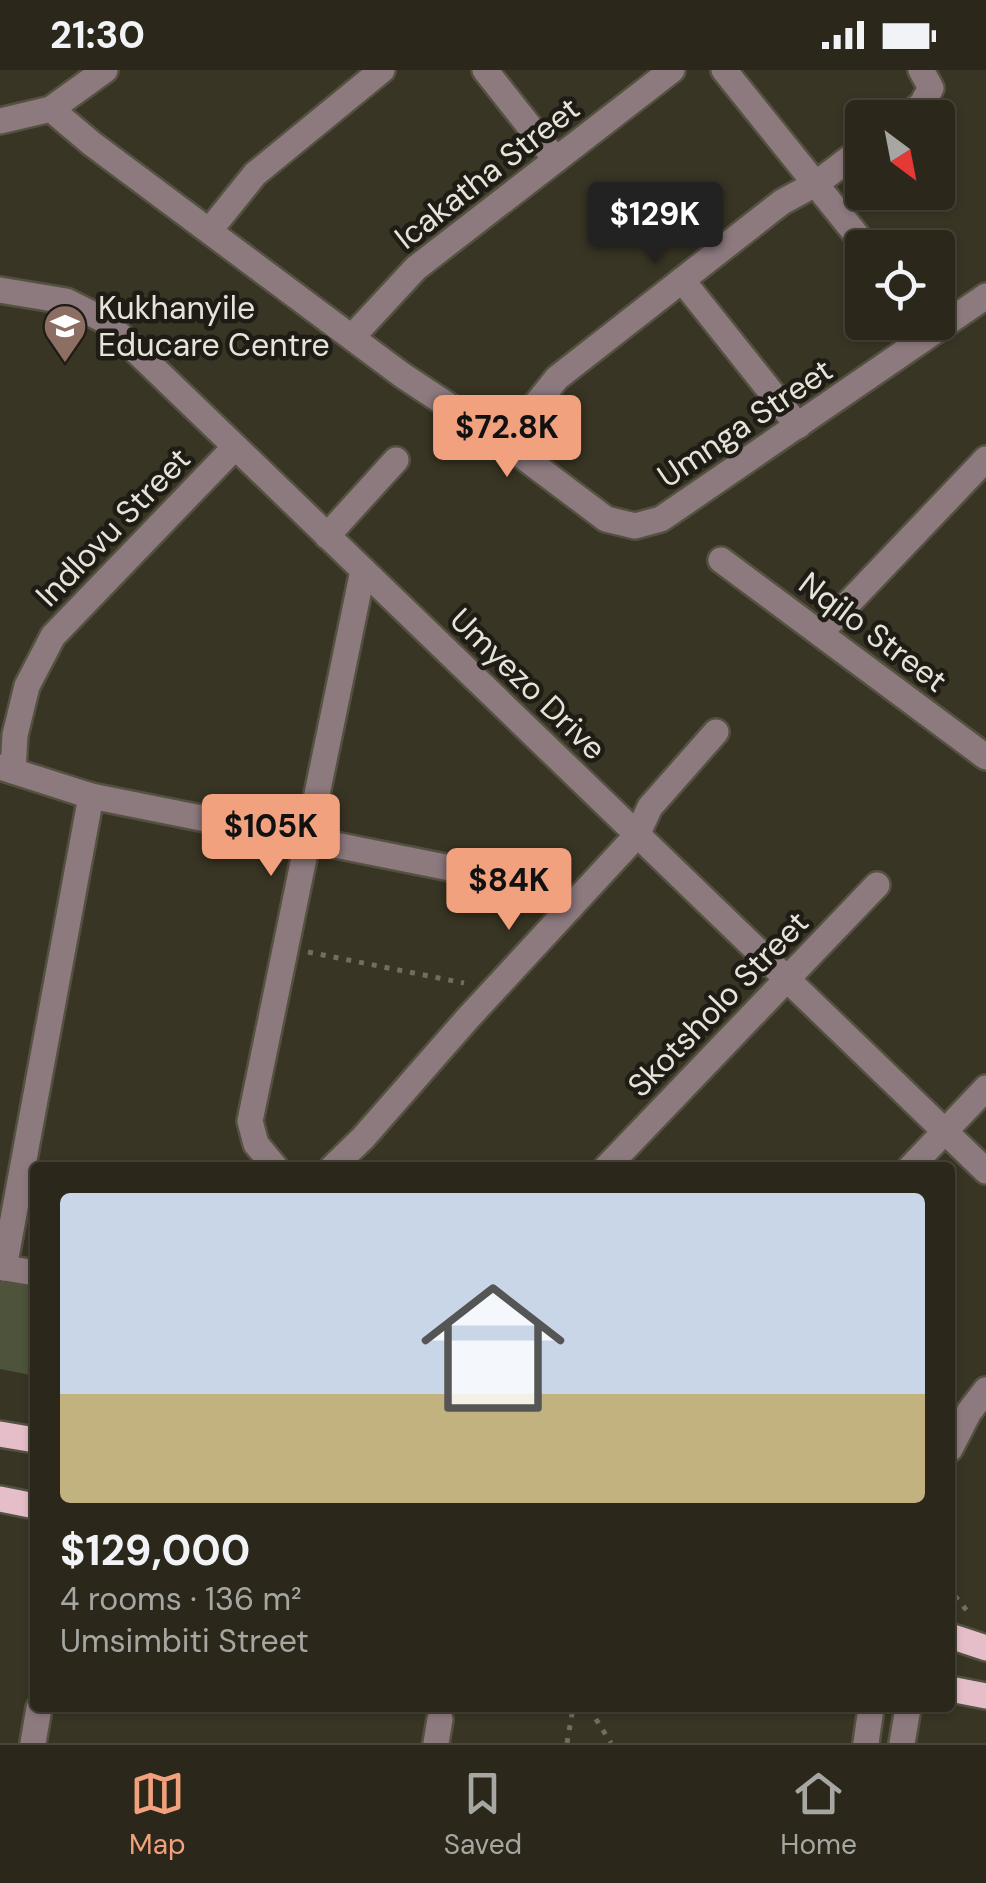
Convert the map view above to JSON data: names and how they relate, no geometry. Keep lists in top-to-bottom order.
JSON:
{
  "streets": {
    "street": [
      "Icakatha Street",
      "Umnga Street",
      "Indlovu Street",
      "Nqilo Street",
      "Umyezo Drive",
      "Skotsholo Street"
    ]
  },
  "crossings": [
    ["Icakatha Street", "Umnga Street"],
    ["Indlovu Street", "Umyezo Drive"],
    ["Umyezo Drive", "Skotsholo Street"]
  ],
  "places": {
    "school or university": ["Kukhanyile Educare Centre"]
  },
  "north": "bottom right",
  "page": {
    "status": "21:30",
    "price": [
      "$129K",
      "$72.8K",
      "$105K",
      "$84K"
    ],
    "list": [
      {
        "name": "$129,000",
        "note": "4 rooms · 136 m² · Umsimbiti Street"
      }
    ],
    "tabs": ["Map", "Saved", "Home"]
  }
}
